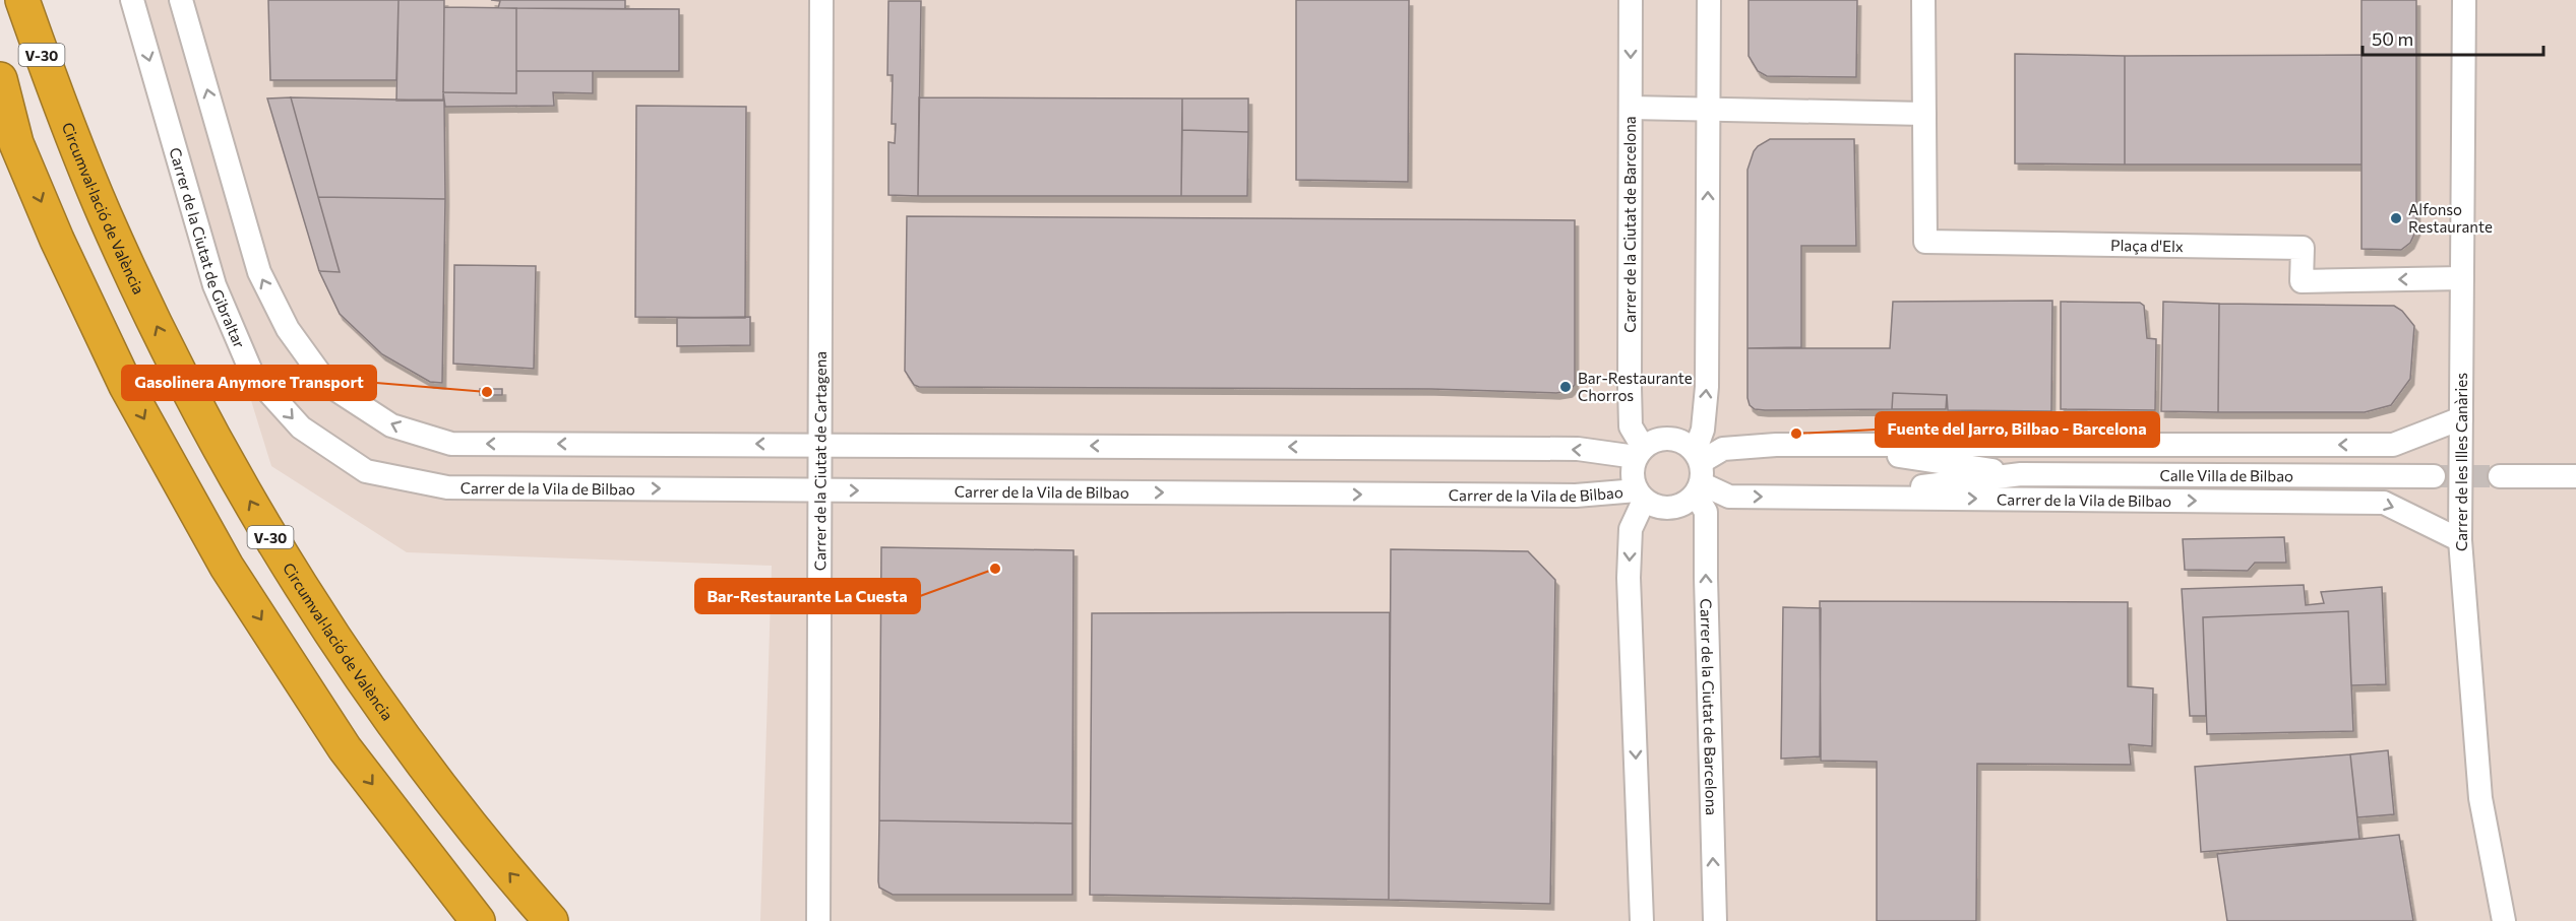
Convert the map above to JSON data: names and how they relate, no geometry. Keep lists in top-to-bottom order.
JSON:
{
  "streets": {
    "highway": ["V-30", "Circumval·lació de València"],
    "street": [
      "Carrer de la Ciutat de Barcelona",
      "Plaça d'Elx",
      "Carrer de la Ciutat de Gibraltar",
      "Carrer de la Ciutat de Cartagena",
      "Carrer de les Illes Canàries",
      "Calle Villa de Bilbao",
      "Carrer de la Vila de Bilbao"
    ]
  },
  "crossings": [
    ["Carrer de la Ciutat de Barcelona", "Carrer de la Vila de Bilbao"],
    ["Plaça d'Elx", "Carrer de les Illes Canàries"],
    ["Carrer de la Ciutat de Gibraltar", "Carrer de la Vila de Bilbao"],
    ["Carrer de la Ciutat de Cartagena", "Carrer de la Vila de Bilbao"],
    ["Carrer de les Illes Canàries", "Carrer de la Vila de Bilbao"],
    ["Calle Villa de Bilbao", "Carrer de la Vila de Bilbao"]
  ],
  "one_way": ["Carrer de la Ciutat de Gibraltar"],
  "places": [
    "Alfonso Restaurante",
    "Bar-Restaurante Chorros",
    "Gasolinera Anymore Transport",
    "Fuente del Jarro, Bilbao - Barcelona",
    "Bar-Restaurante La Cuesta"
  ],
  "scale_bar": "50 m"
}
